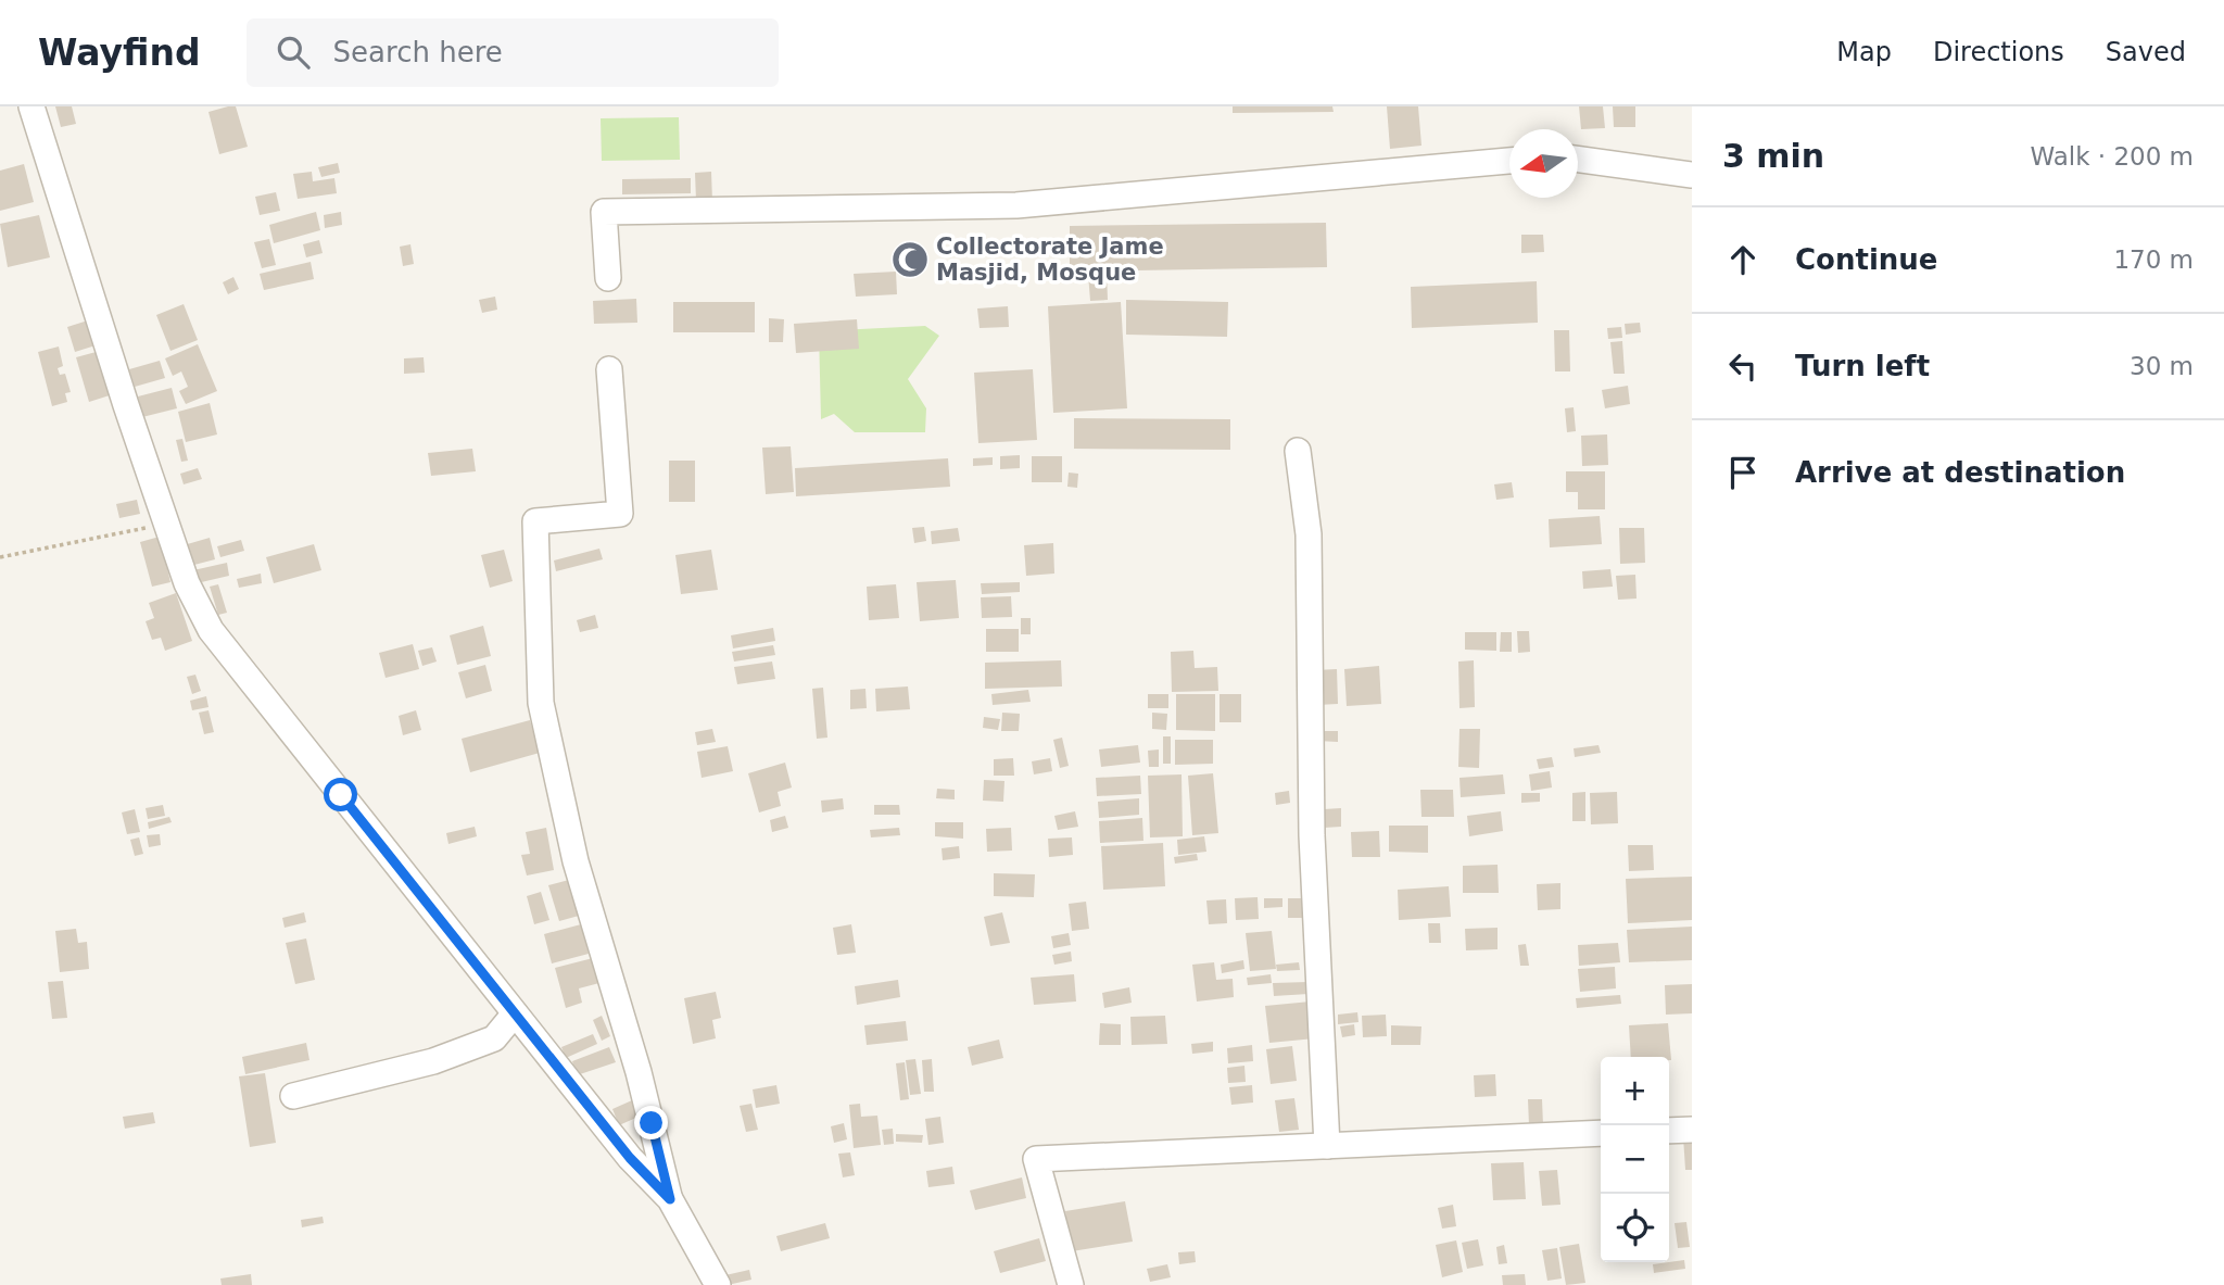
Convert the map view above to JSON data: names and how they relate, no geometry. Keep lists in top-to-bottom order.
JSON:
{
  "places": {
    "mosque": ["Collectorate Jame Masjid, Mosque"]
  },
  "north": "left",
  "page": {
    "header": "Wayfind",
    "search": "Search here",
    "nav": ["Map", "Directions", "Saved"],
    "heading": ["3 min", "Walk · 200 m"],
    "list": [
      ["Continue", "170 m"],
      ["Turn left", "30 m"],
      "Arrive at destination"
    ],
    "map_buttons": ["+", "−"]
  }
}
